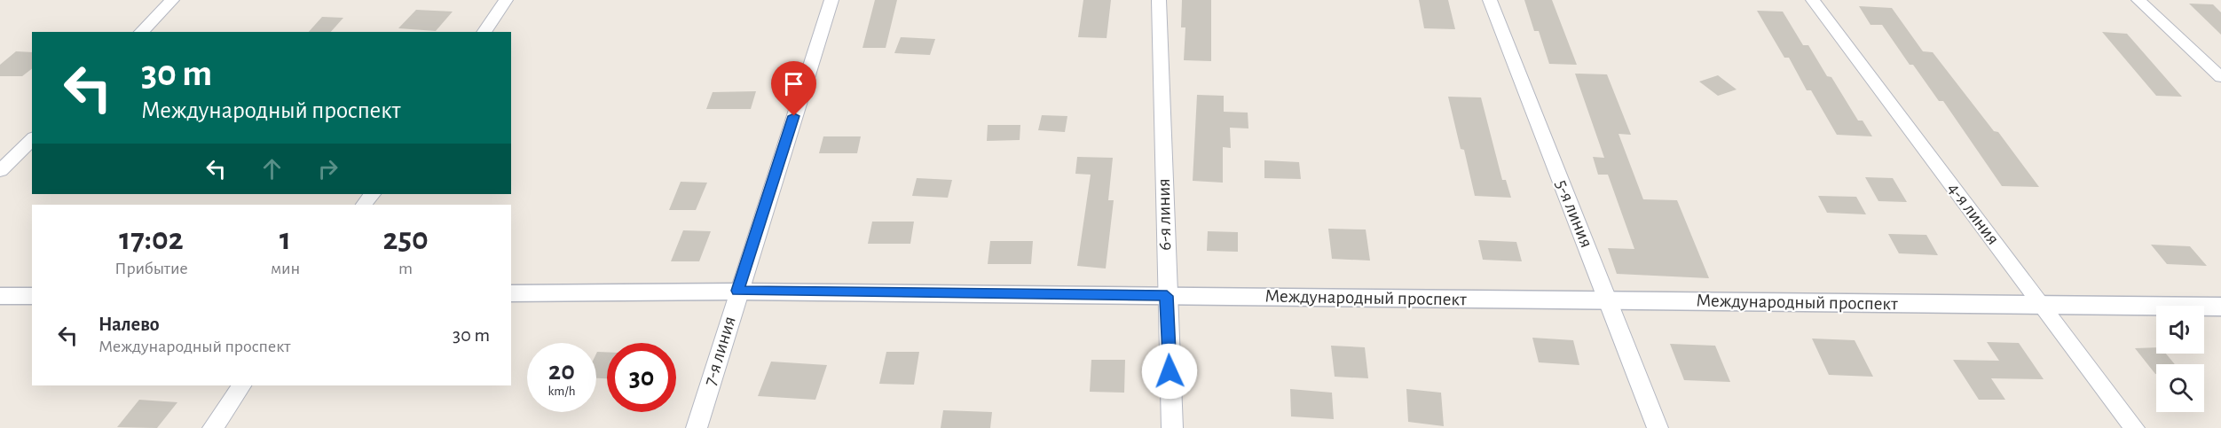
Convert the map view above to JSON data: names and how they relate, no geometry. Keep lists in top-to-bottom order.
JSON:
{
  "streets": {
    "street": [
      "5-я линия",
      "4-я линия",
      "6-я линия",
      "Международный проспект",
      "7-я линия"
    ]
  },
  "crossings": [
    ["5-я линия", "Международный проспект"],
    ["4-я линия", "Международный проспект"],
    ["6-я линия", "Международный проспект"],
    ["Международный проспект", "7-я линия"]
  ],
  "page": {
    "turn": ["30 m", "Международный проспект"],
    "eta": [
      "17:02",
      "Прибытие",
      "1",
      "мин",
      "250",
      "m"
    ],
    "list": [
      {
        "name": "Налево",
        "note": "Международный проспект",
        "value": "30 m"
      }
    ],
    "speed": "20 km/h",
    "limit": "30"
  }
}
